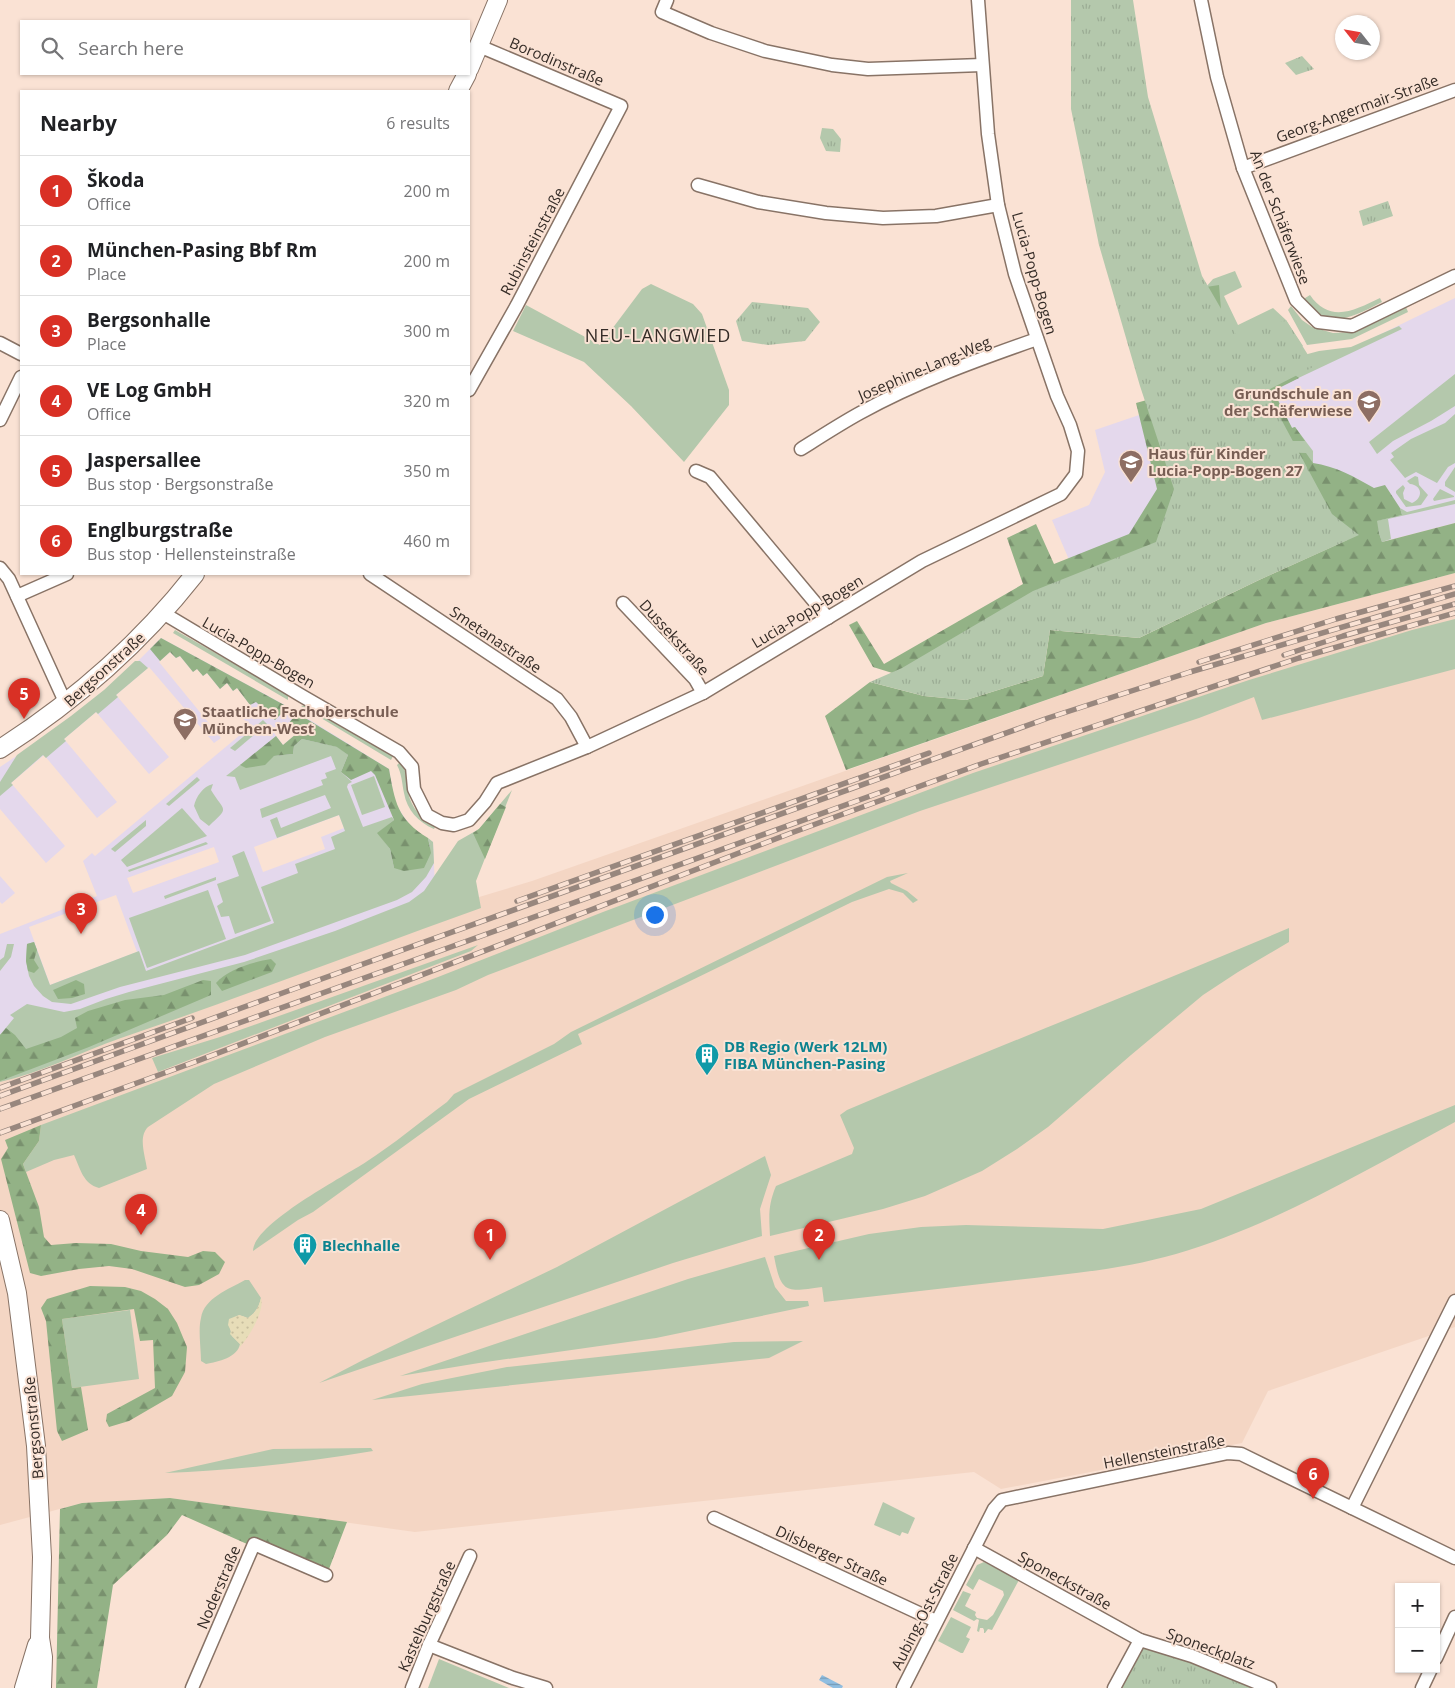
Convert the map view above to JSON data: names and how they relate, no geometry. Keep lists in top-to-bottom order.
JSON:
{
  "streets": {
    "street": [
      "Borodinstraße",
      "Georg-Angermair-Straße",
      "An der Schäferwiese",
      "Rubinsteinstraße",
      "Lucia-Popp-Bogen",
      "Josephine-Lang-Weg",
      "Dussekstraße",
      "Smetanastraße",
      "Bergsonstraße",
      "Hellensteinstraße",
      "Dilsberger Straße",
      "Sponeckstraße",
      "Noderstraße",
      "Aubing-Ost-Straße",
      "Kastelburgstraße",
      "Sponeckplatz"
    ]
  },
  "crossings": [
    ["Borodinstraße", "Rubinsteinstraße"],
    ["Georg-Angermair-Straße", "An der Schäferwiese"],
    ["Lucia-Popp-Bogen", "Josephine-Lang-Weg"],
    ["Lucia-Popp-Bogen", "Dussekstraße"],
    ["Lucia-Popp-Bogen", "Smetanastraße"],
    ["Lucia-Popp-Bogen", "Bergsonstraße"],
    ["Hellensteinstraße", "Sponeckstraße"],
    ["Hellensteinstraße", "Aubing-Ost-Straße"],
    ["Dilsberger Straße", "Aubing-Ost-Straße"],
    ["Sponeckstraße", "Aubing-Ost-Straße"],
    ["Sponeckstraße", "Sponeckplatz"]
  ],
  "districts": ["NEU-LANGWIED"],
  "places": {
    "school or university": ["Grundschule an der Schäferwiese", "Haus für Kinder Lucia-Popp-Bogen 27", "Staatliche Fachoberschule München-West"],
    "building": ["DB Regio (Werk 12LM) FIBA München-Pasing", "Blechhalle"]
  },
  "north": "top left",
  "page": {
    "search": "Search here",
    "heading": ["Nearby", "6 results"],
    "list": [
      {
        "mark": "1",
        "name": "Škoda",
        "note": "Office",
        "value": "200 m"
      },
      {
        "mark": "2",
        "name": "München-Pasing Bbf Rm",
        "note": "Place",
        "value": "200 m"
      },
      {
        "mark": "3",
        "name": "Bergsonhalle",
        "note": "Place",
        "value": "300 m"
      },
      {
        "mark": "4",
        "name": "VE Log GmbH",
        "note": "Office",
        "value": "320 m"
      },
      {
        "mark": "5",
        "name": "Jaspersallee",
        "note": "Bus stop · Bergsonstraße",
        "value": "350 m"
      },
      {
        "mark": "6",
        "name": "Englburgstraße",
        "note": "Bus stop · Hellensteinstraße",
        "value": "460 m"
      }
    ],
    "pins": [
      "5",
      "3",
      "4",
      "1",
      "2",
      "6"
    ],
    "map_buttons": ["+", "−"]
  }
}
